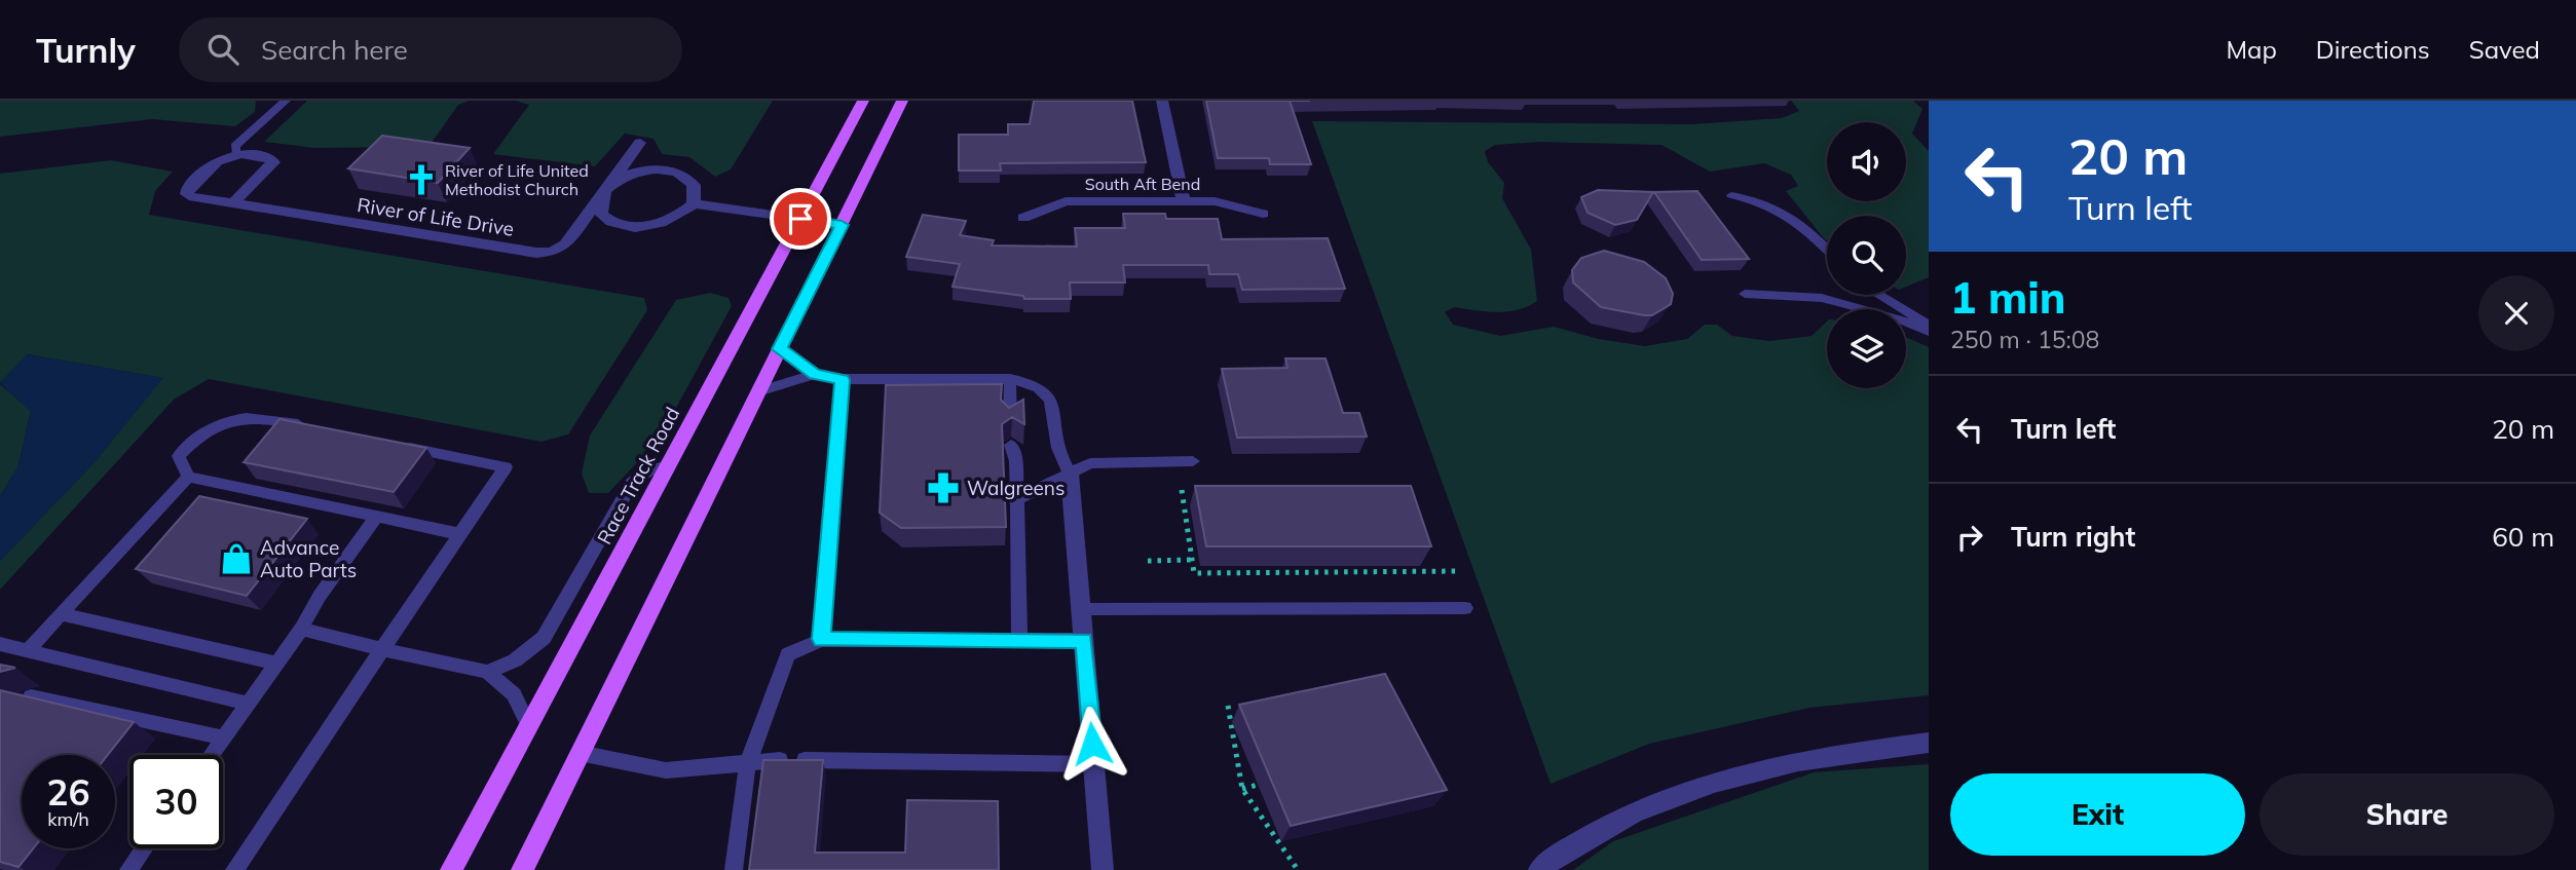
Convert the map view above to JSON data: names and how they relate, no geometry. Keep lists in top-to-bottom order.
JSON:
{
  "streets": {
    "main road": ["Race Track Road"],
    "street": ["South Aft Bend", "River of Life Drive"]
  },
  "places": {
    "church": ["River of Life United Methodist Church"],
    "pharmacy": ["Walgreens"],
    "shop": ["Advance Auto Parts"]
  },
  "page": {
    "header": "Turnly",
    "search": "Search here",
    "nav": ["Map", "Directions", "Saved"],
    "turn": ["20 m", "Turn left"],
    "heading": ["1 min", "250 m · 15:08"],
    "list": [
      {
        "name": "Turn left",
        "value": "20 m"
      },
      {
        "name": "Turn right",
        "value": "60 m"
      }
    ],
    "speed": "26 km/h",
    "limit": "30",
    "buttons": ["Exit", "Share"]
  }
}
